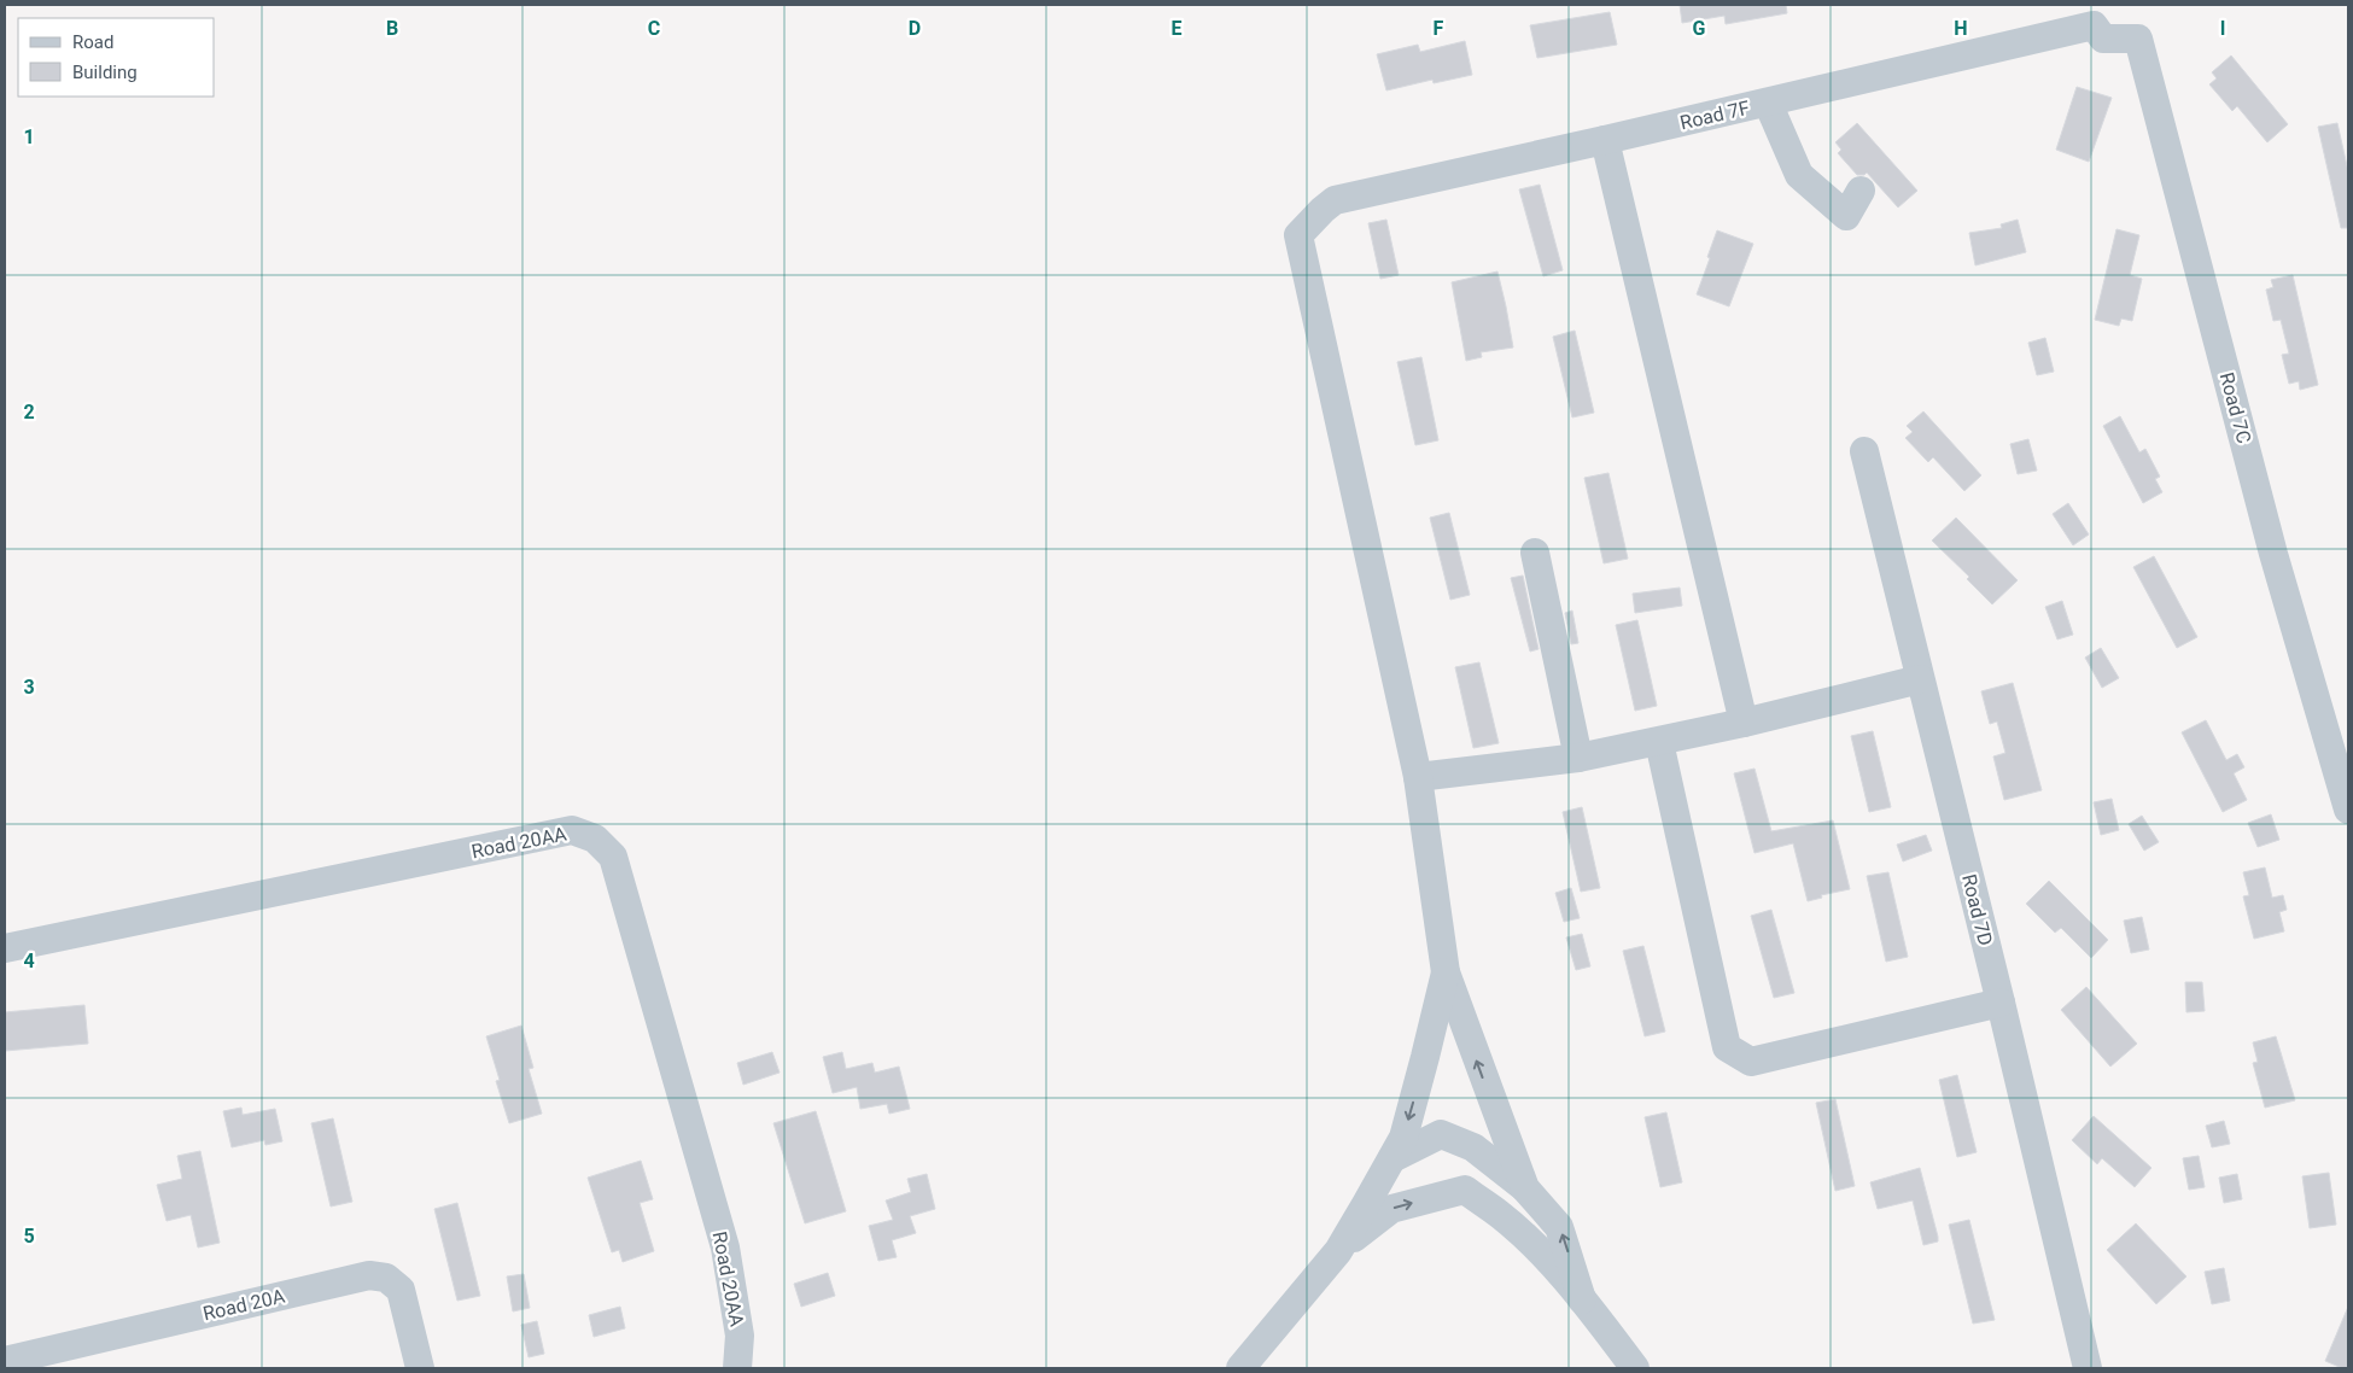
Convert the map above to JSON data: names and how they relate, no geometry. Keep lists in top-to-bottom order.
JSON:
{
  "streets": {
    "street": [
      "Road 7F",
      "Road 7C",
      "Road 20AA",
      "Road 7D",
      "Road 20A"
    ]
  },
  "crossings": [
    ["Road 7F", "Road 7C"]
  ],
  "legend": ["Road", "Building"],
  "grid": {
    "columns": [
      "B",
      "C",
      "D",
      "E",
      "F",
      "G",
      "H",
      "I"
    ],
    "rows": [
      "1",
      "2",
      "3",
      "4",
      "5"
    ]
  }
}
